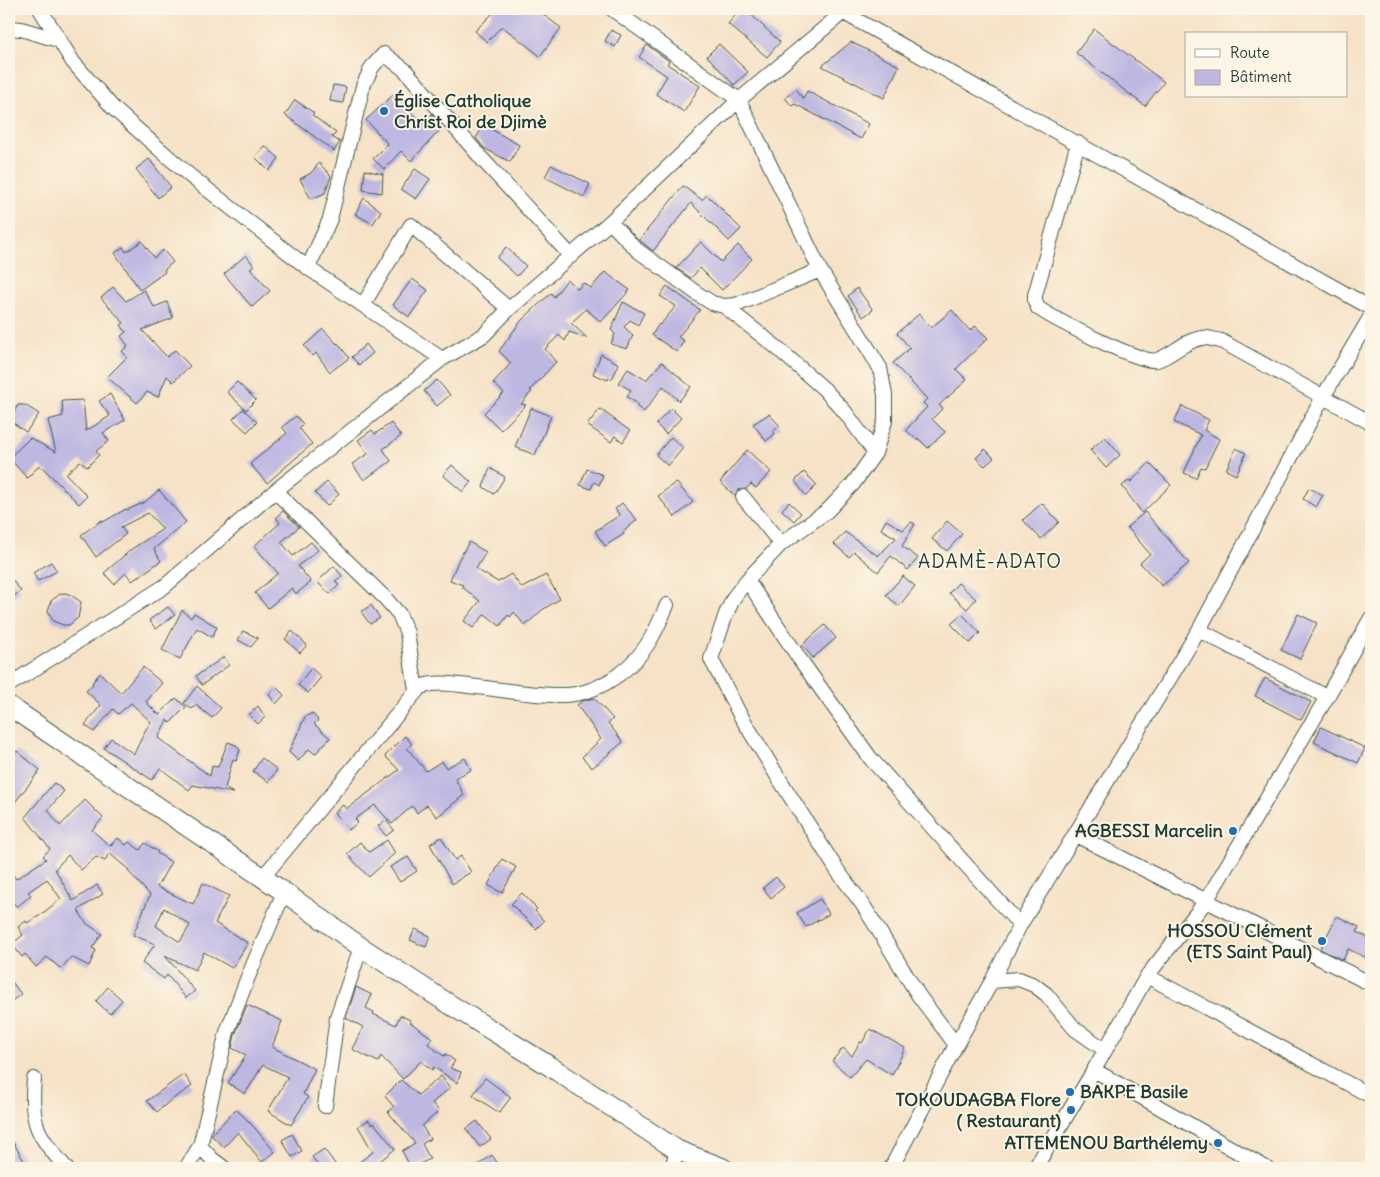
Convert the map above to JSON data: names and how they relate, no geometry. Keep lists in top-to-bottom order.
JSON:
{
  "districts": ["ADAMÈ-ADATO"],
  "places": [
    "Église Catholique Christ Roi de Djimè",
    "AGBESSI Marcelin",
    "HOSSOU Clément (ETS Saint Paul)",
    "BAKPE Basile",
    "TOKOUDAGBA Flore ( Restaurant)",
    "ATTEMENOU Barthélemy"
  ],
  "legend": ["Route", "Bâtiment"]
}
